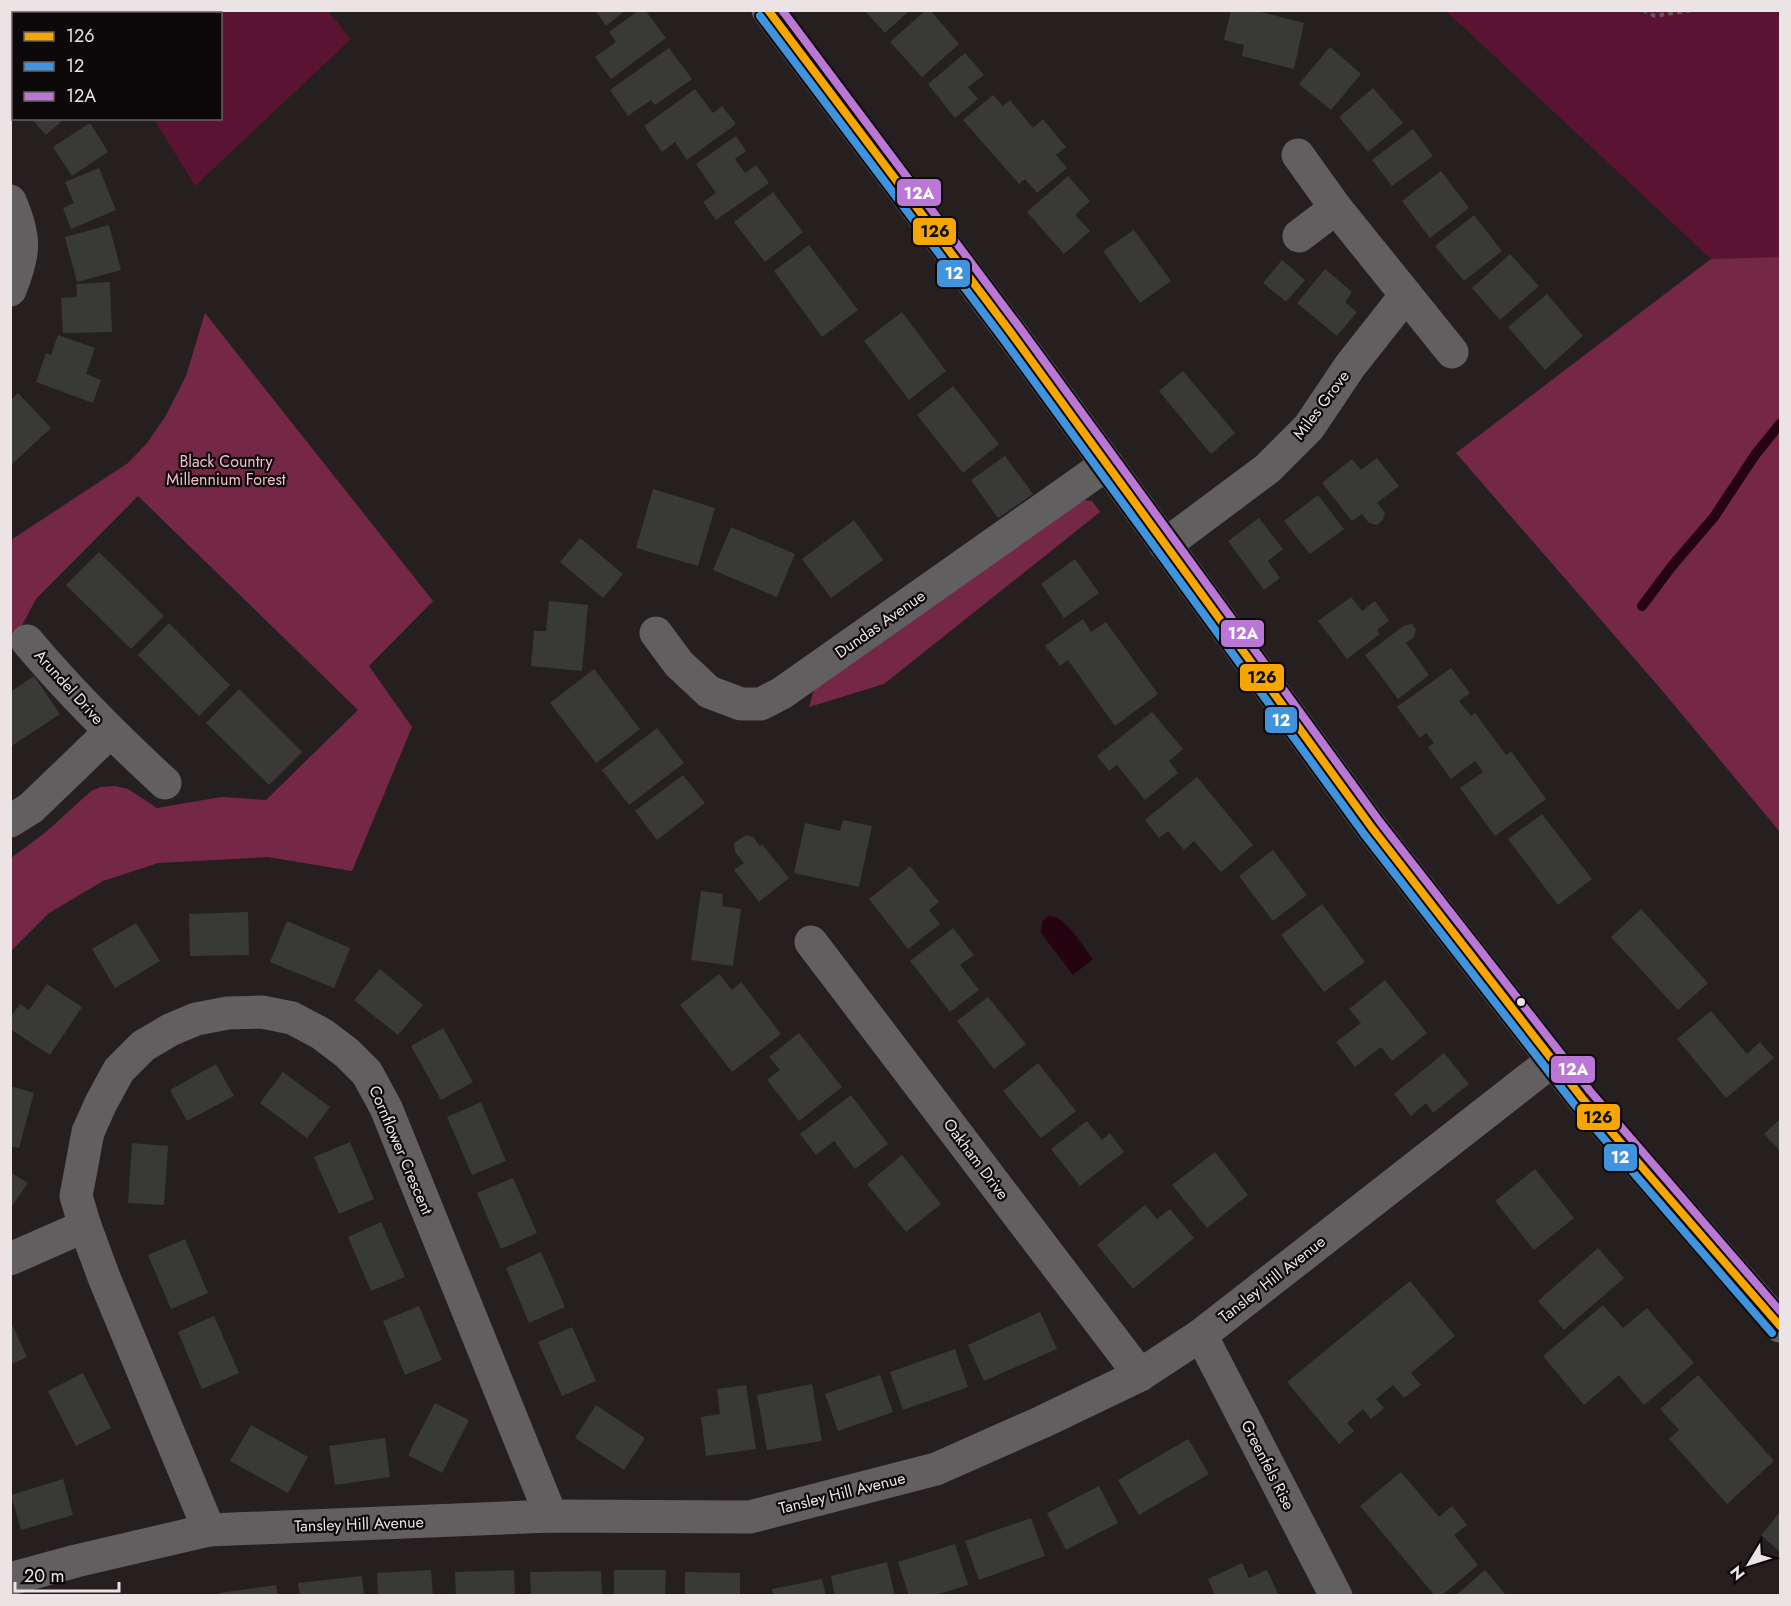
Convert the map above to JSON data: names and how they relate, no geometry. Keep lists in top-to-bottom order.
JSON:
{
  "streets": {
    "street": [
      "Miles Grove",
      "Dundas Avenue",
      "Arundel Drive",
      "Cornflower Crescent",
      "Oakham Drive",
      "Tansley Hill Avenue",
      "Greenfels Rise"
    ]
  },
  "crossings": [
    ["Cornflower Crescent", "Tansley Hill Avenue"],
    ["Oakham Drive", "Tansley Hill Avenue"],
    ["Tansley Hill Avenue", "Greenfels Rise"]
  ],
  "parks": ["Black Country Millennium Forest"],
  "lines": ["transit line 126", "transit line 12A", "transit line 12"],
  "legend": ["126", "12", "12A"],
  "scale_bar": "20 m",
  "north": "bottom left"
}
